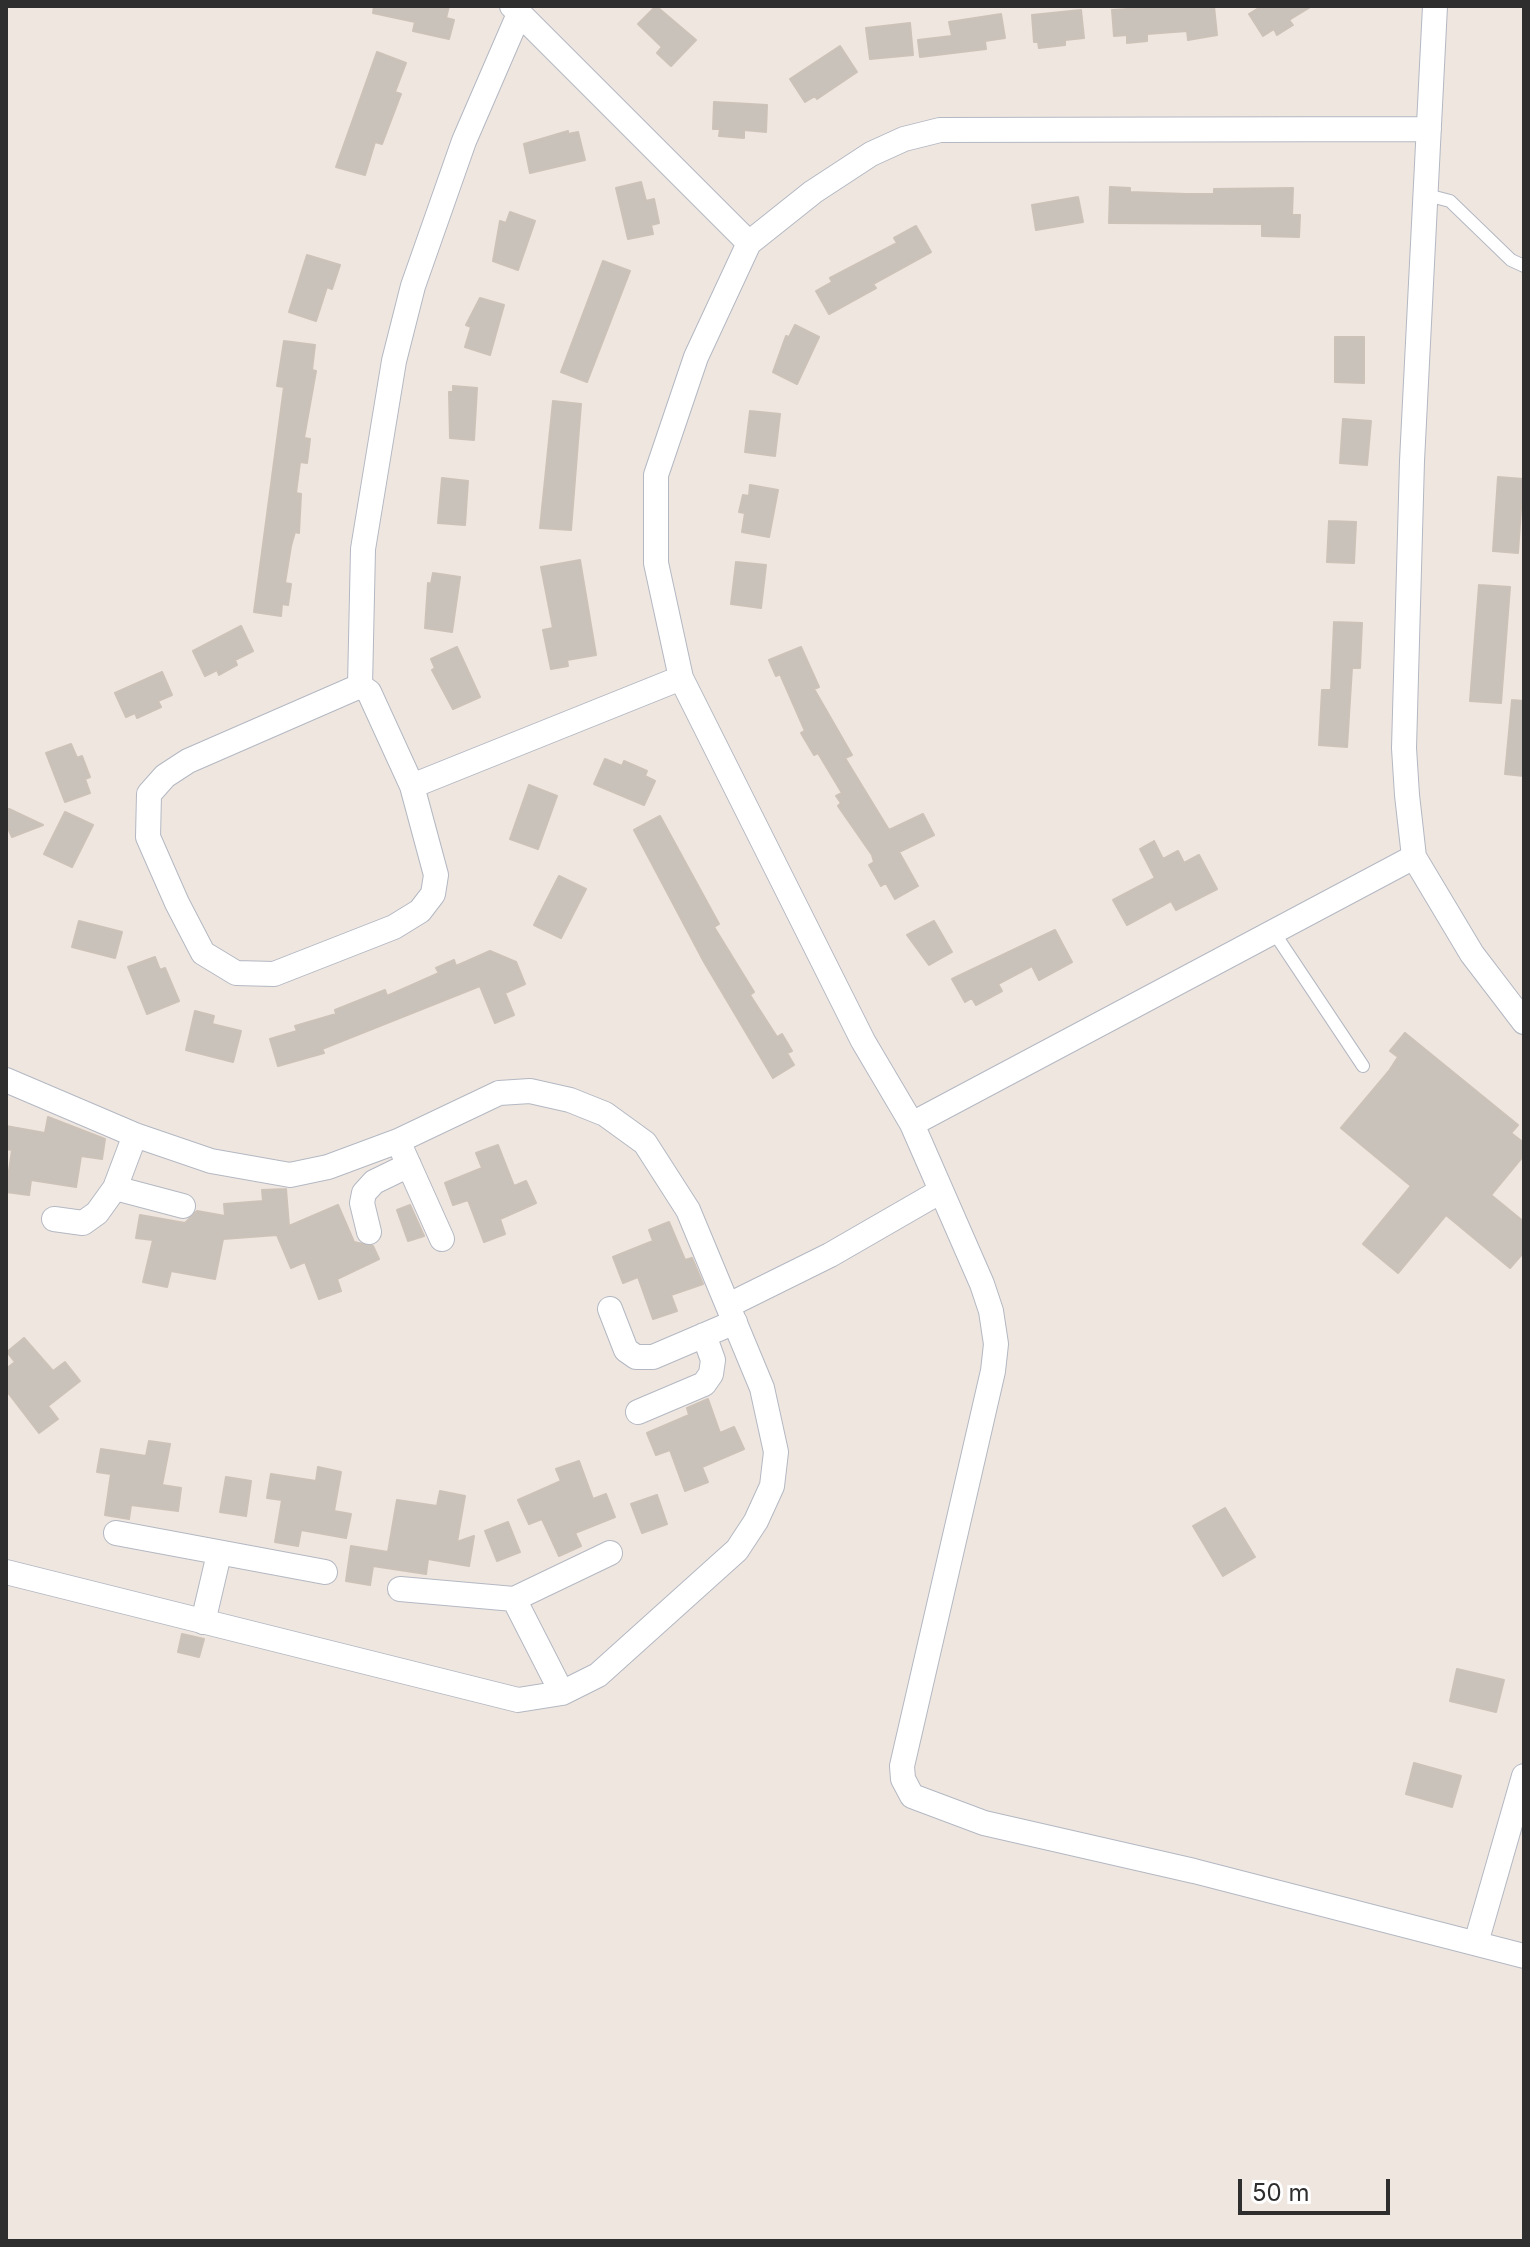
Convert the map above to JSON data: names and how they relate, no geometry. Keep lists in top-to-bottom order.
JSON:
{
  "scale_bar": "50 m"
}
